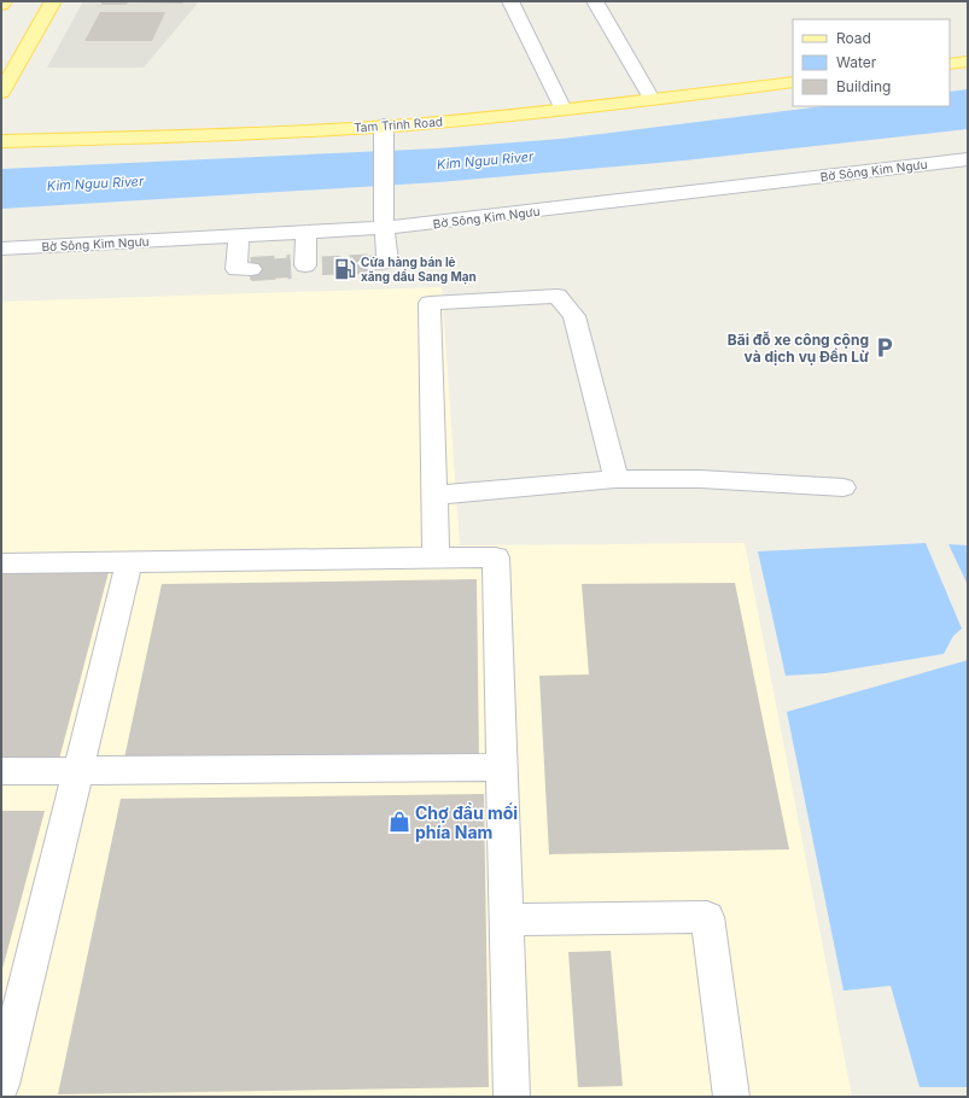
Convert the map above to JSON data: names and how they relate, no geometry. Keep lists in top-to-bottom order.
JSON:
{
  "streets": {
    "main road": ["Tam Trinh Road"],
    "street": ["Bờ Sông Kim Ngưu"]
  },
  "water": ["Kim Nguu River"],
  "places": {
    "fuel station": ["Cửa hàng bán lẻ xăng dầu Sang Mạn"],
    "parking": ["Bãi đỗ xe công cộng và dịch vụ Đền Lừ"],
    "shop": ["Chợ đầu mối phía Nam"]
  },
  "legend": ["Road", "Water", "Building"]
}
